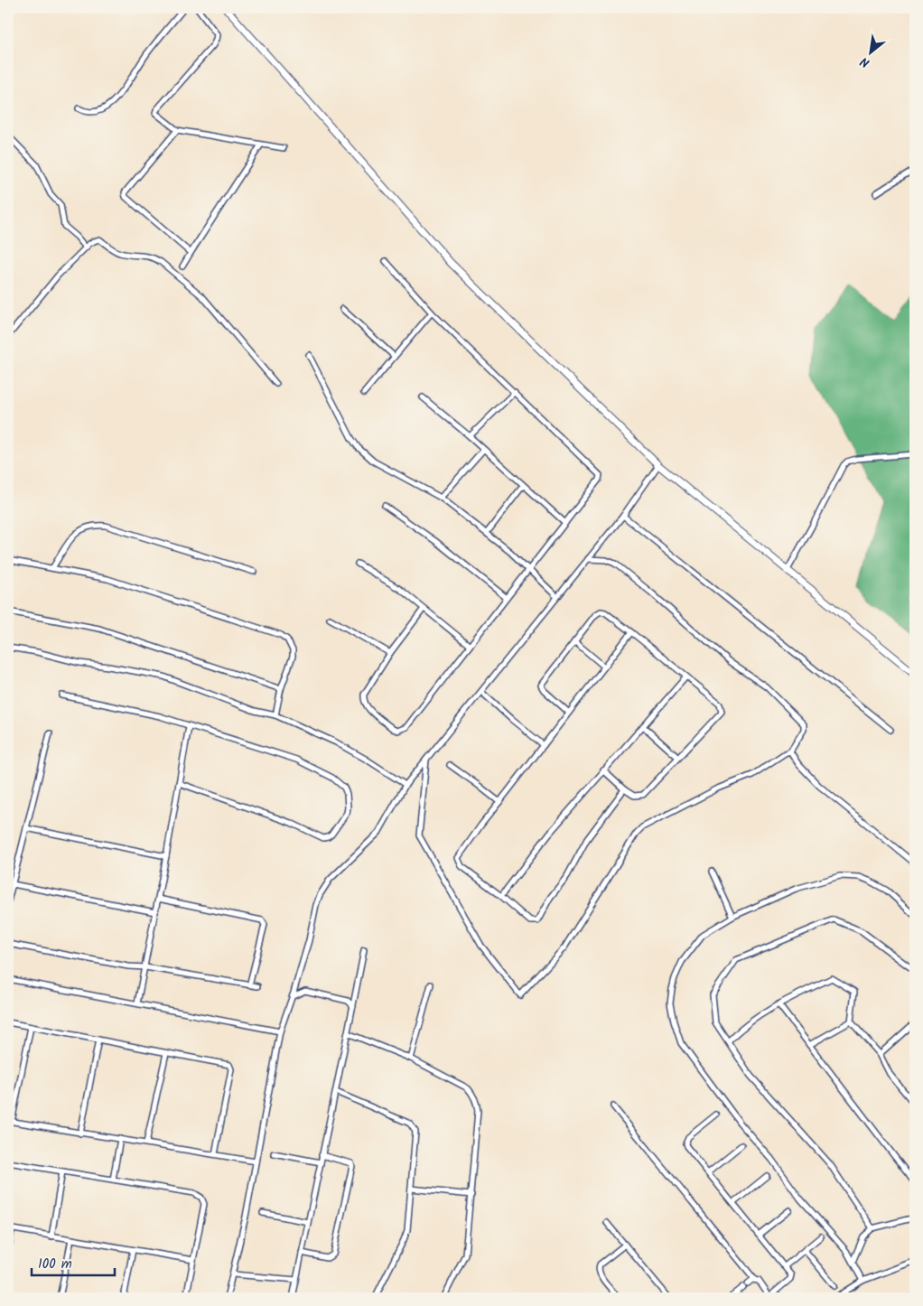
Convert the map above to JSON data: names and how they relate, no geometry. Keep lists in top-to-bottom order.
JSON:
{
  "scale_bar": "100 m",
  "north": "bottom left"
}
